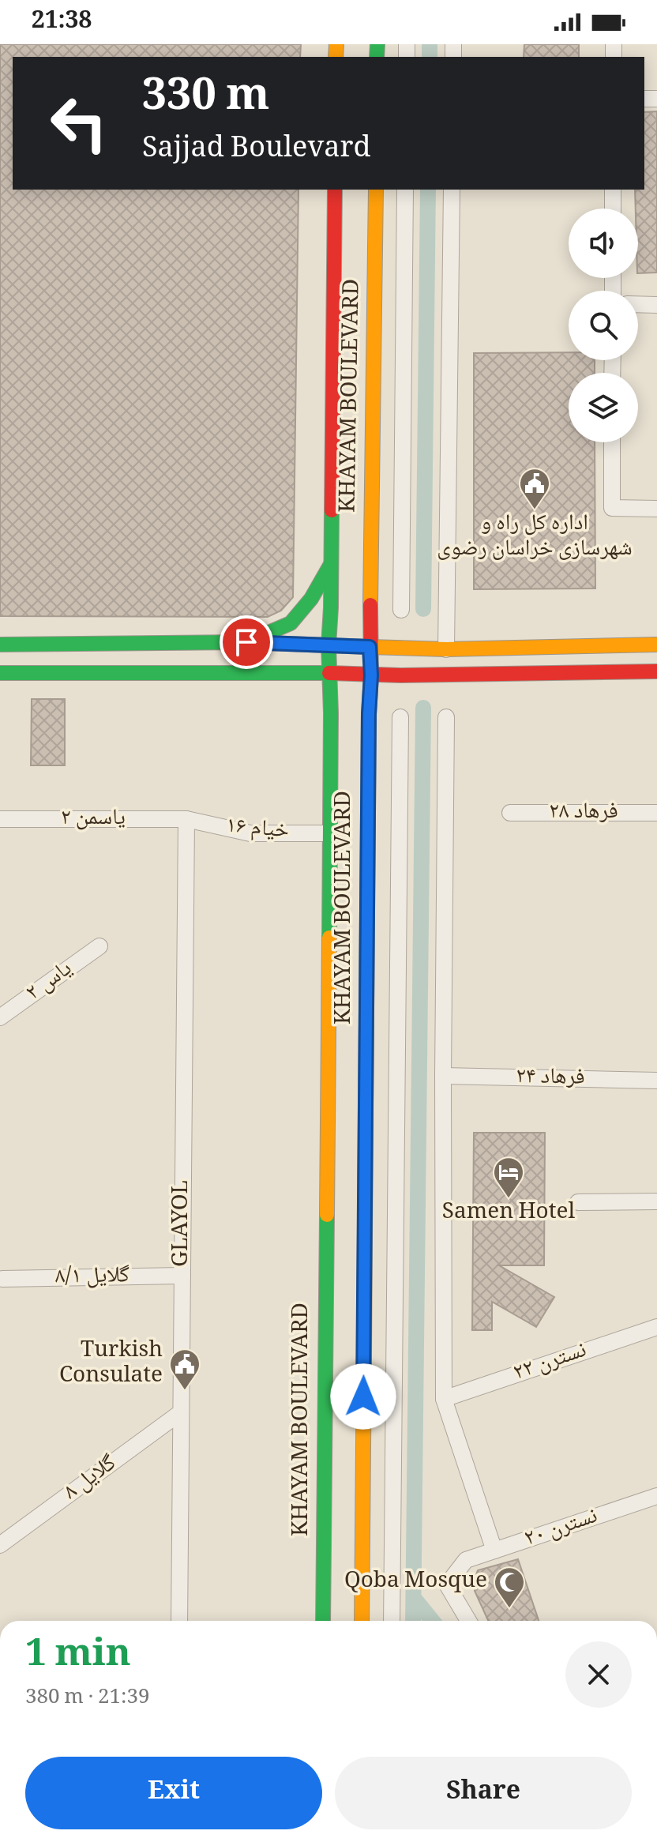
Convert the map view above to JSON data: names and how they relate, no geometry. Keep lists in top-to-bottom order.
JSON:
{
  "streets": {
    "main road": ["KHAYAM BOULEVARD"],
    "street": [
      "فرهاد ۲۸",
      "یاسمن ۲",
      "خیام ۱۶",
      "یاس ۲",
      "فرهاد ۲۴",
      "GLAYOL",
      "گلایل ۸/۱",
      "نسترن ۲۲",
      "گلایل ۸",
      "نسترن ۲۰"
    ]
  },
  "crossings": [
    ["KHAYAM BOULEVARD", "خیام ۱۶"],
    ["یاسمن ۲", "خیام ۱۶"],
    ["یاسمن ۲", "GLAYOL"],
    ["خیام ۱۶", "GLAYOL"],
    ["GLAYOL", "گلایل ۸/۱"],
    ["GLAYOL", "گلایل ۸"]
  ],
  "places": {
    "public building": ["اداره کل راه و شهرسازی خراسان رضوی", "Turkish Consulate"],
    "hotel": ["Samen Hotel"],
    "mosque": ["Qoba Mosque"]
  },
  "page": {
    "status": "21:38",
    "turn": ["330 m", "Sajjad Boulevard"],
    "heading": ["1 min", "380 m · 21:39"],
    "buttons": ["Exit", "Share"]
  }
}
